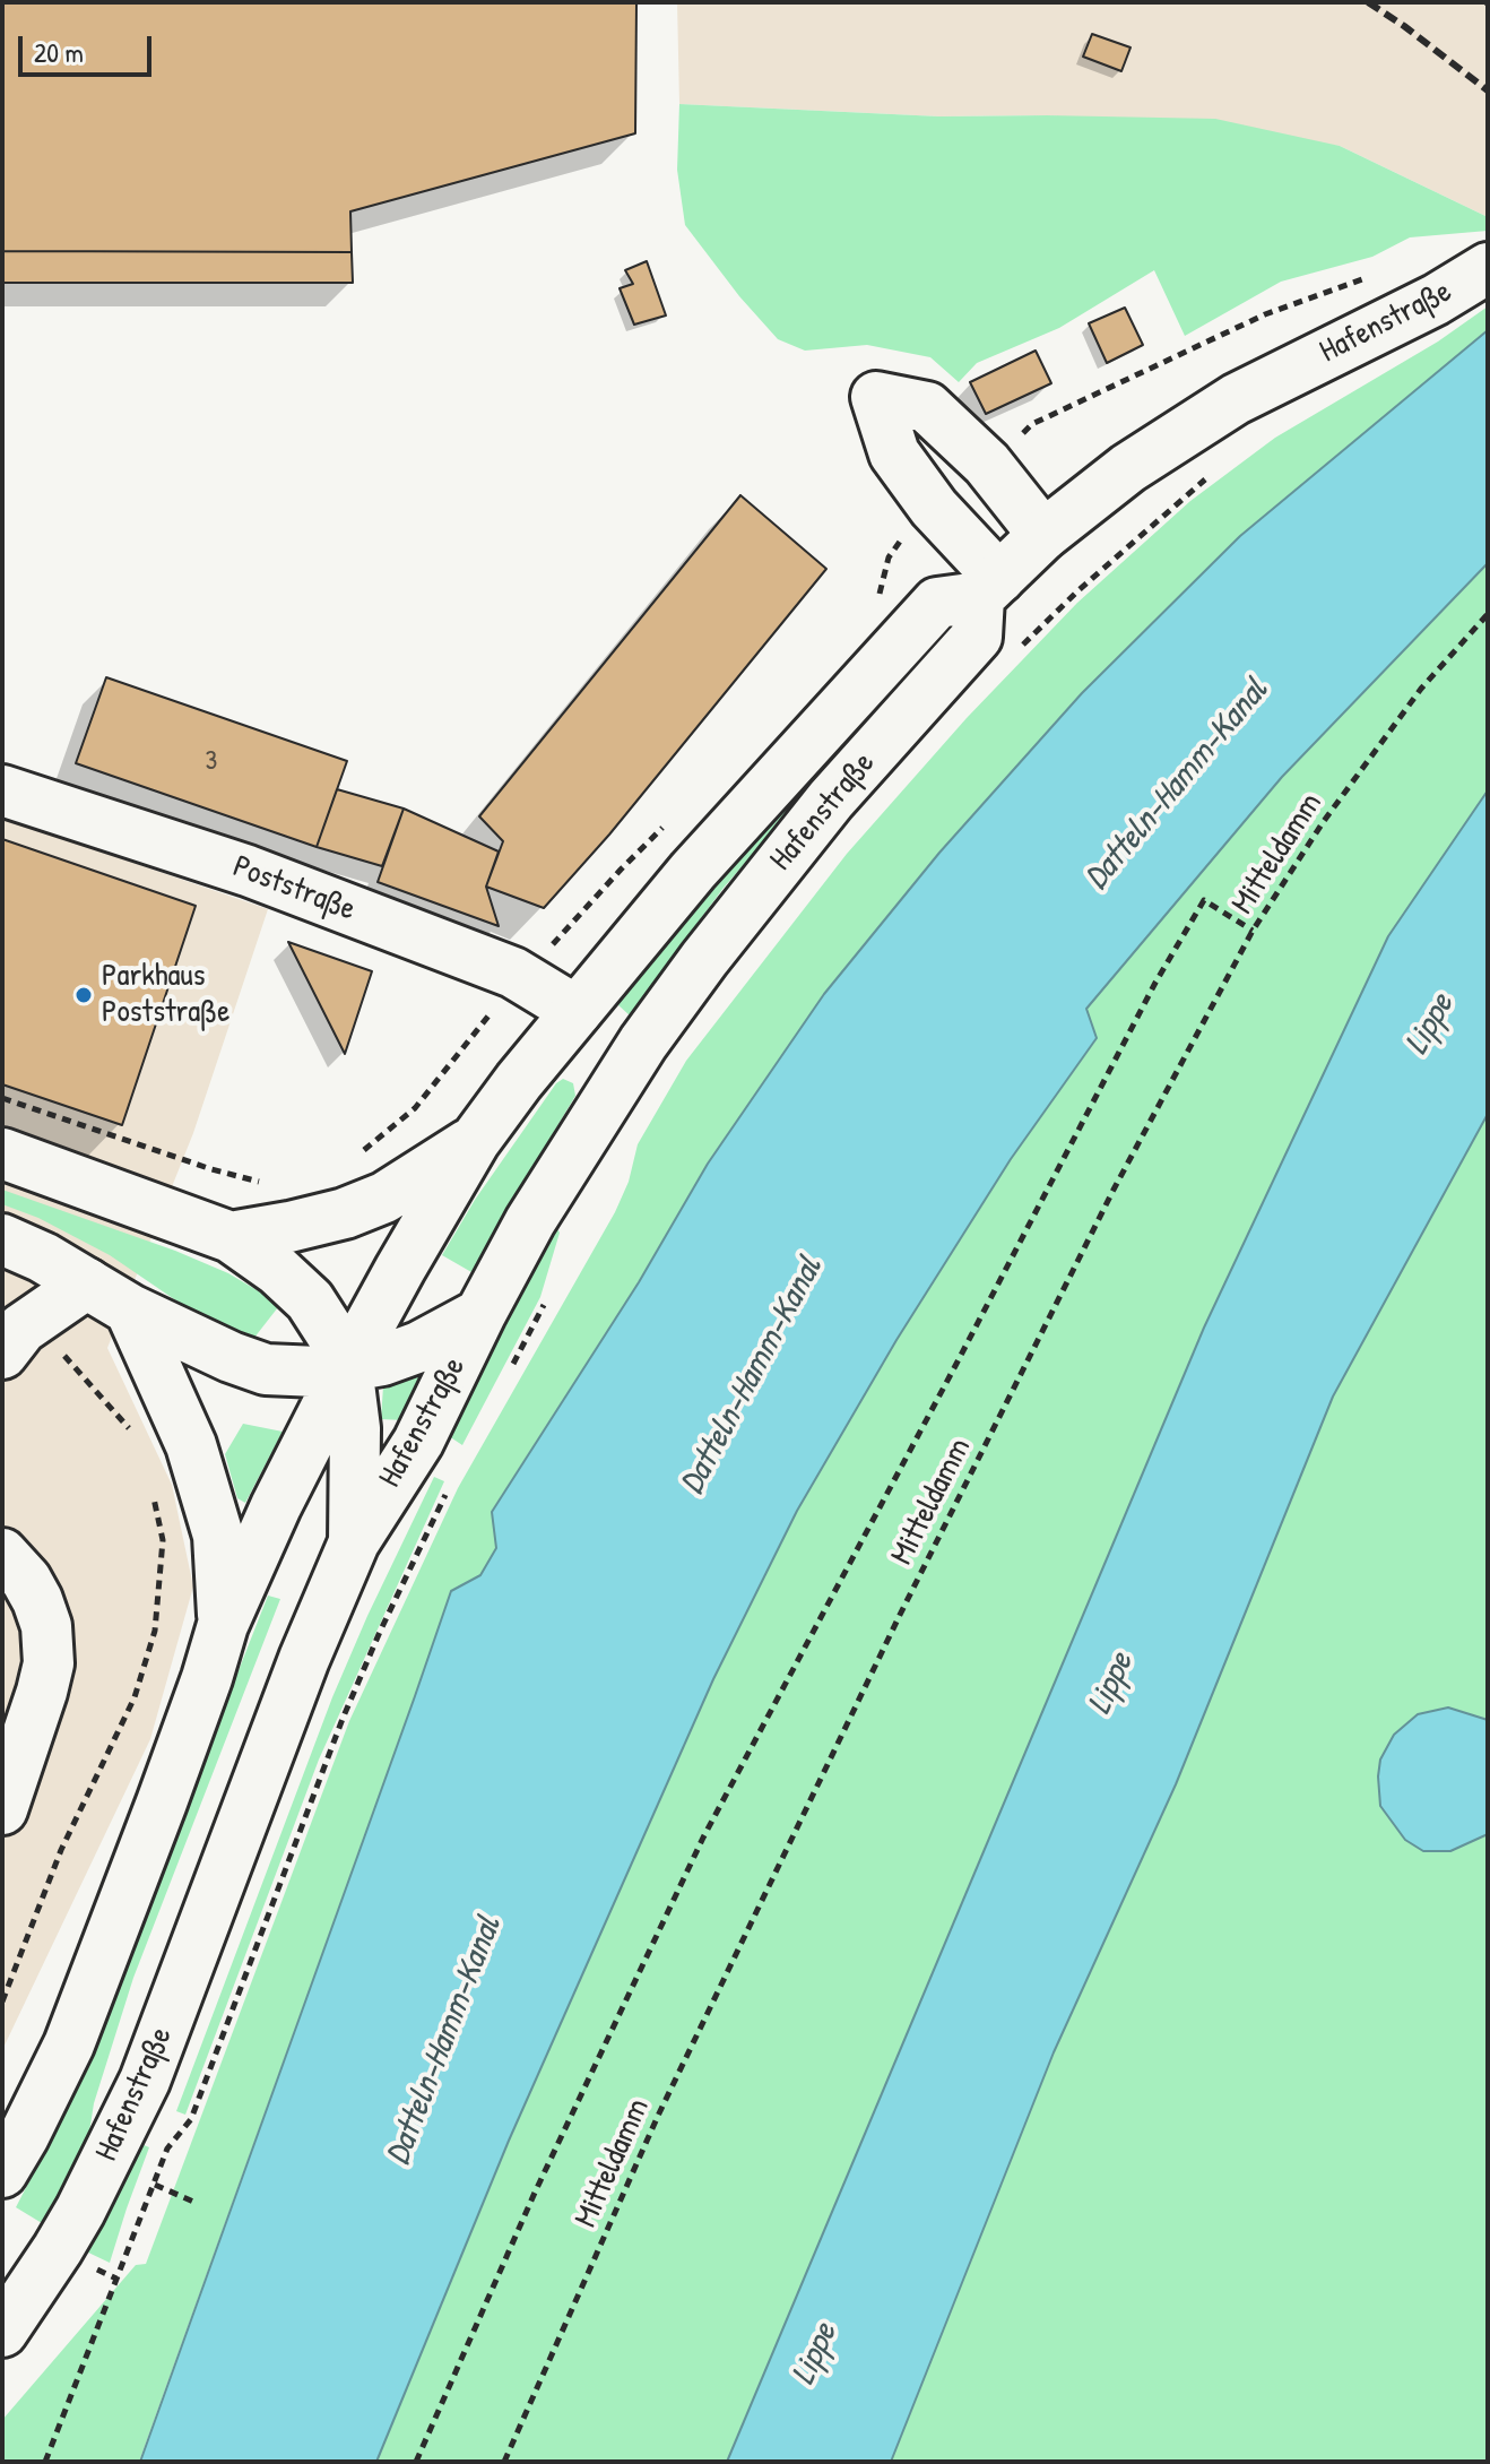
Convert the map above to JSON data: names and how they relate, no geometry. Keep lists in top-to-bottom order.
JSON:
{
  "streets": {
    "main road": ["Hafenstraße", "Poststraße"],
    "path": ["Mitteldamm"]
  },
  "crossings": [
    ["Hafenstraße", "Poststraße"]
  ],
  "water": ["Datteln-Hamm-Kanal", "Lippe"],
  "places": ["Parkhaus Poststraße"],
  "house_numbers": ["3"],
  "scale_bar": "20 m"
}
